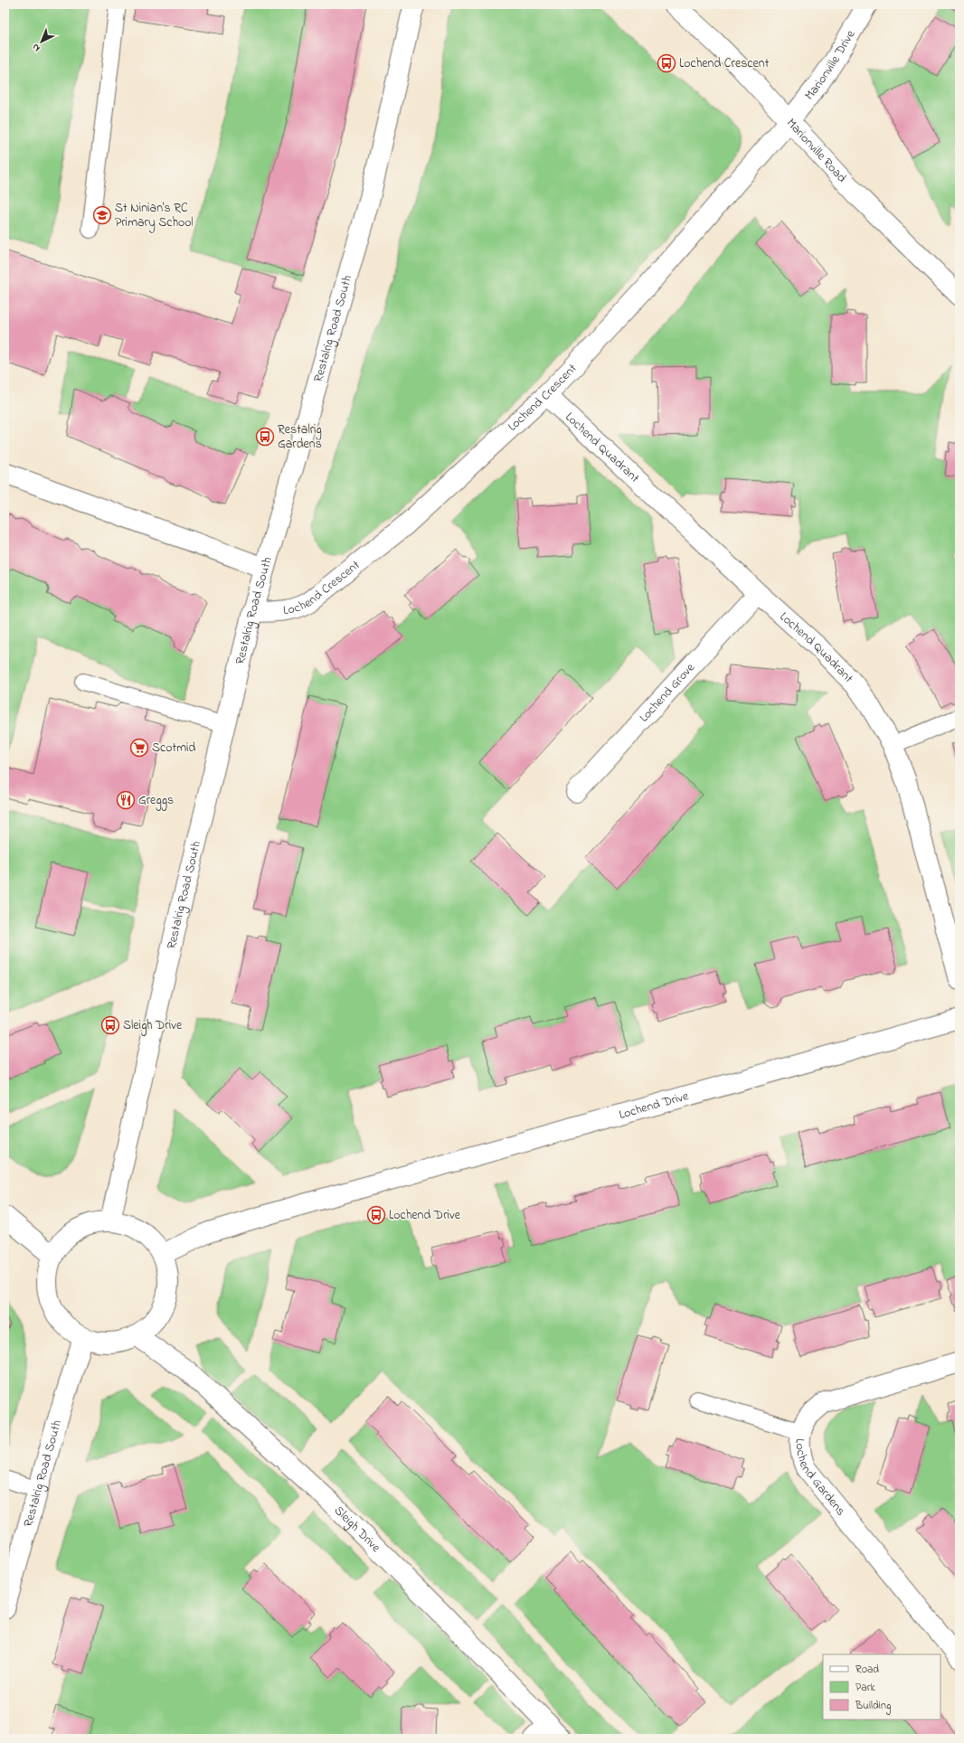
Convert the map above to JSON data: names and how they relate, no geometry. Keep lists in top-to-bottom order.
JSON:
{
  "streets": {
    "street": [
      "Marionville Drive",
      "Marionville Road",
      "Restalrig Road South",
      "Lochend Crescent",
      "Lochend Quadrant",
      "Lochend Grove",
      "Lochend Drive",
      "Lochend Gardens",
      "Sleigh Drive"
    ]
  },
  "crossings": [
    ["Marionville Drive", "Marionville Road"],
    ["Marionville Drive", "Lochend Crescent"],
    ["Marionville Road", "Lochend Crescent"],
    ["Restalrig Road South", "Lochend Crescent"],
    ["Restalrig Road South", "Lochend Drive"],
    ["Restalrig Road South", "Sleigh Drive"],
    ["Lochend Crescent", "Lochend Quadrant"],
    ["Lochend Quadrant", "Lochend Grove"],
    ["Lochend Drive", "Sleigh Drive"]
  ],
  "places": {
    "bus stop": [
      "Lochend Crescent",
      "Restalrig Gardens",
      "Sleigh Drive",
      "Lochend Drive"
    ],
    "school or university": ["St Ninian's RC Primary School"],
    "supermarket": ["Scotmid"],
    "restaurant": ["Greggs"]
  },
  "legend": ["Road", "Park", "Building"],
  "north": "bottom left"
}
